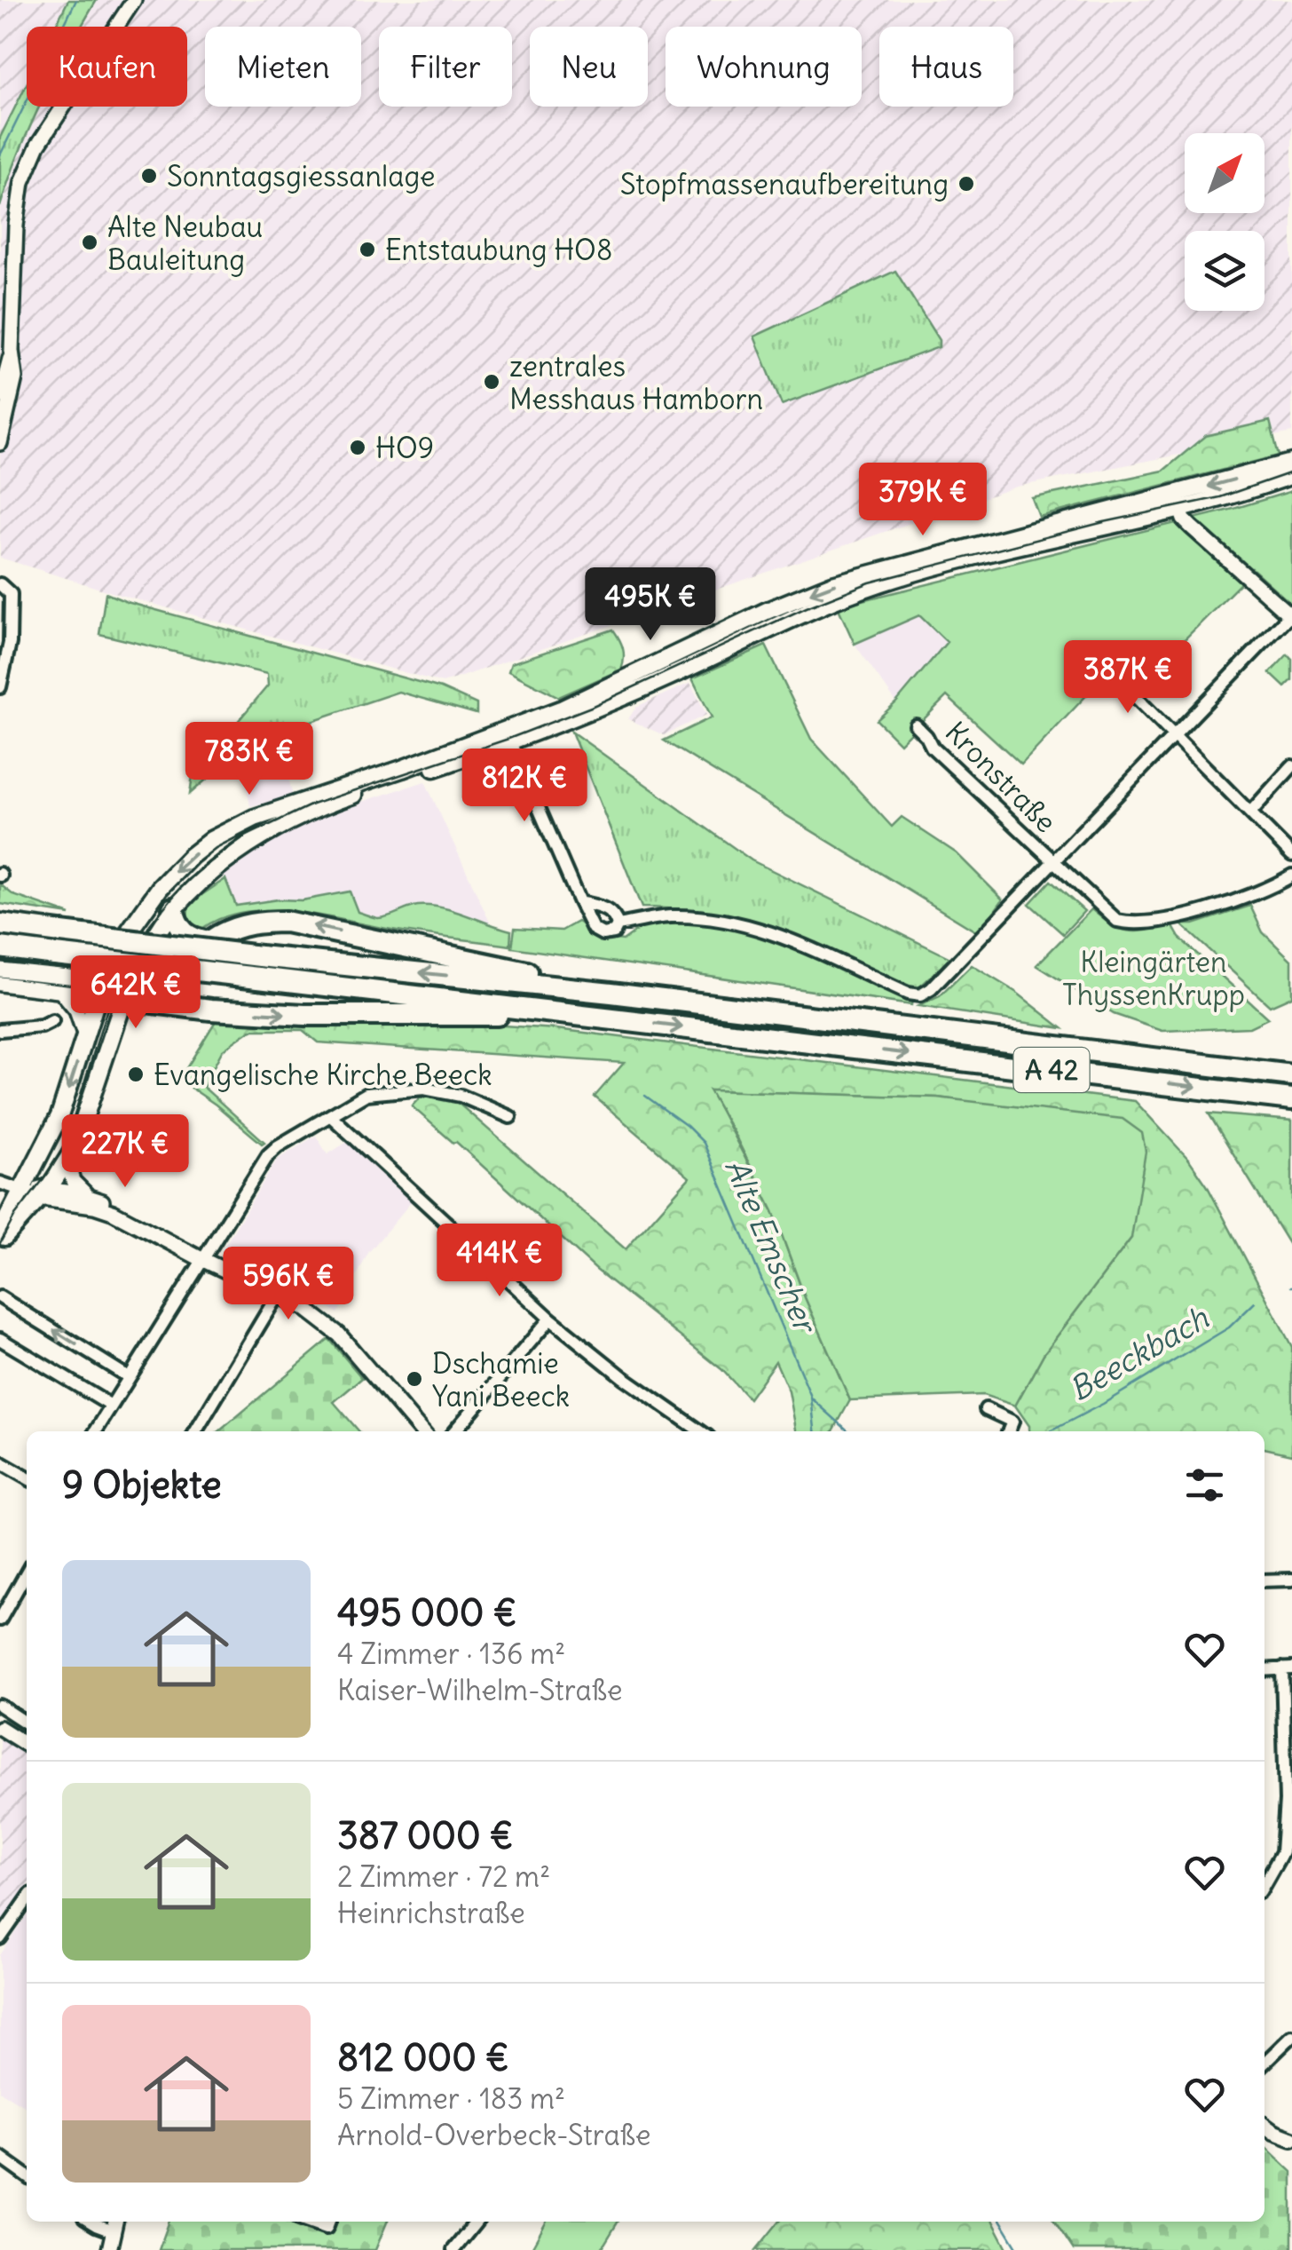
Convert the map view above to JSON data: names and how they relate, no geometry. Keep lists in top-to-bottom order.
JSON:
{
  "streets": {
    "highway": ["A 42"],
    "street": ["Kronstraße"]
  },
  "water": ["Alte Emscher", "Beeckbach"],
  "parks": ["Kleingärten ThyssenKrupp"],
  "places": [
    "Sonntagsgiessanlage",
    "Stopfmassenaufbereitung",
    "Alte Neubau Bauleitung",
    "Entstaubung HO8",
    "zentrales Messhaus Hamborn",
    "HO9",
    "Evangelische Kirche Beeck",
    "Dschamie Yani Beeck"
  ],
  "north": "top right",
  "page": {
    "chip": [
      "Kaufen",
      "Mieten",
      "Filter",
      "Neu",
      "Wohnung",
      "Haus"
    ],
    "price": [
      "379K €",
      "495K €",
      "387K €",
      "783K €",
      "812K €",
      "642K €",
      "227K €",
      "414K €",
      "596K €"
    ],
    "heading": "9 Objekte",
    "list": [
      {
        "name": "495 000 €",
        "note": "4 Zimmer · 136 m² · Kaiser-Wilhelm-Straße"
      },
      {
        "name": "387 000 €",
        "note": "2 Zimmer · 72 m² · Heinrichstraße"
      },
      {
        "name": "812 000 €",
        "note": "5 Zimmer · 183 m² · Arnold-Overbeck-Straße"
      }
    ]
  }
}
